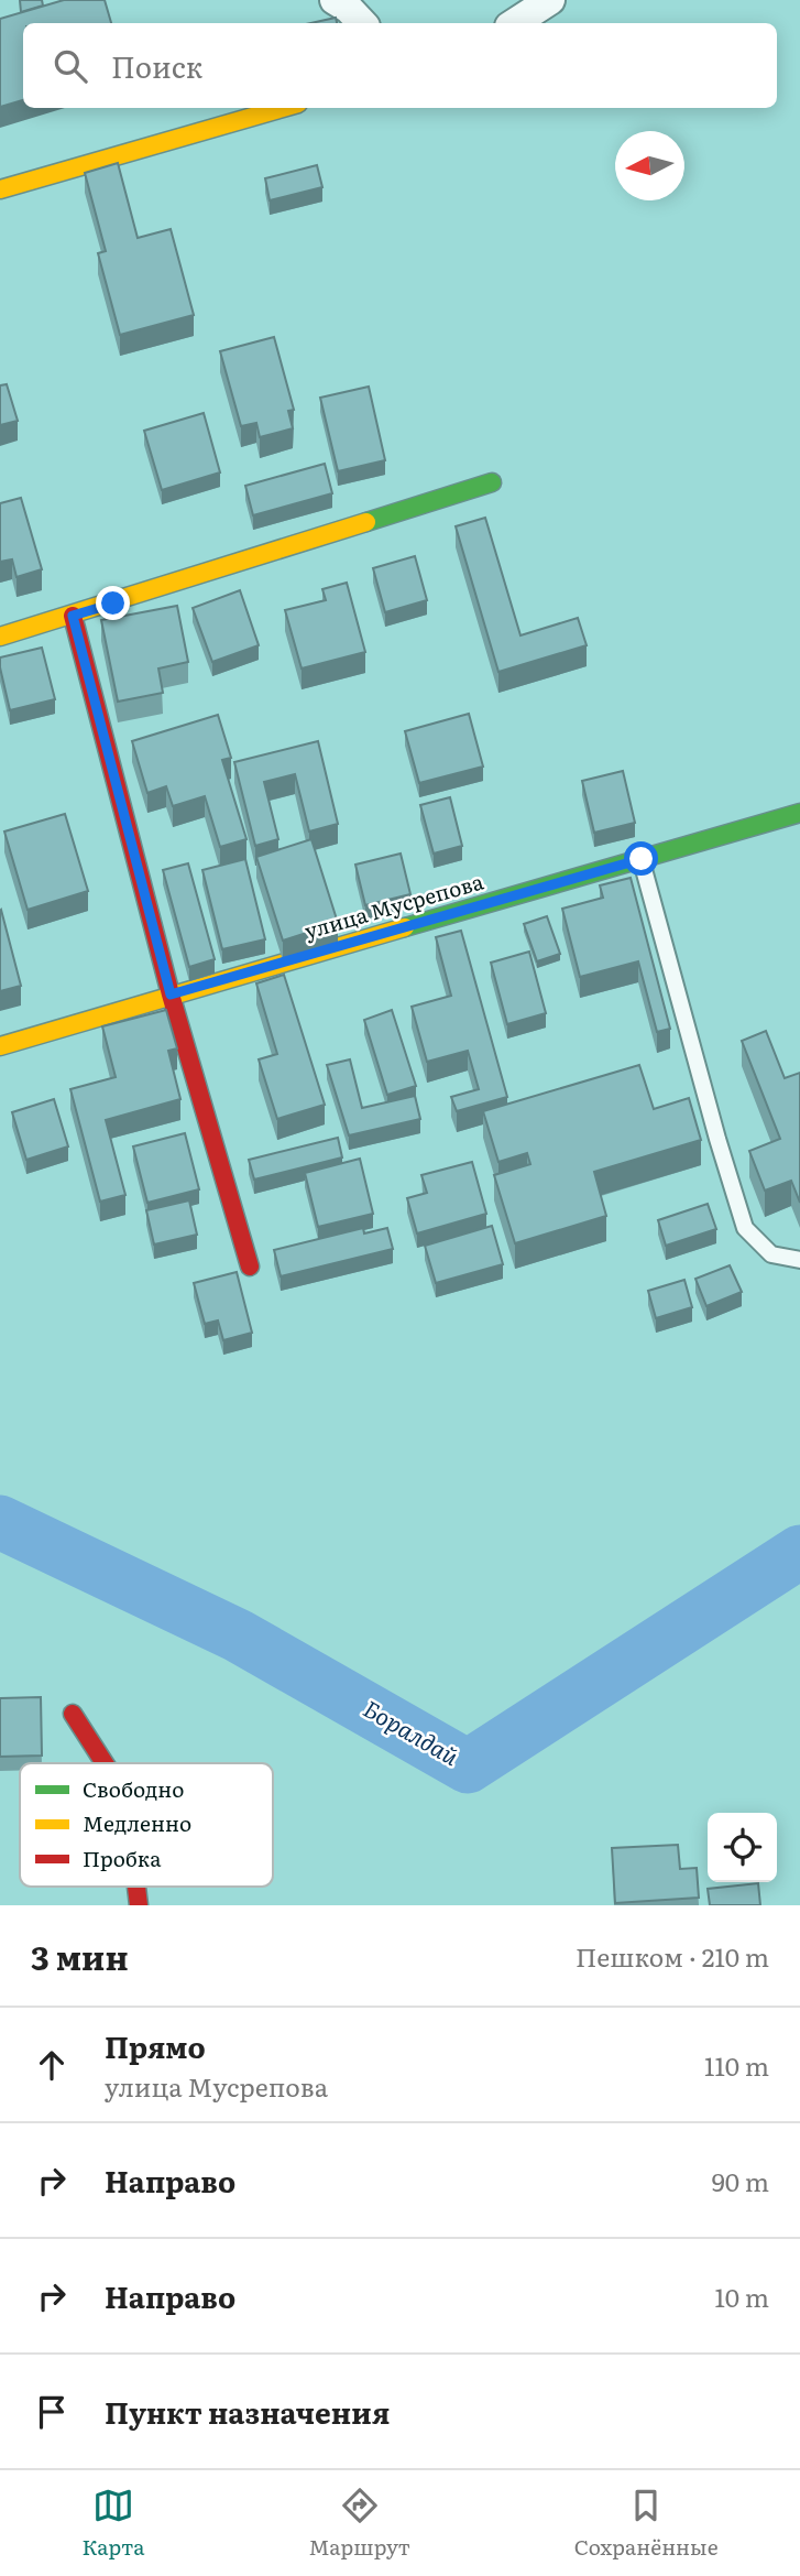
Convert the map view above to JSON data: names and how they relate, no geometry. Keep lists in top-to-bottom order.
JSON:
{
  "streets": {
    "street": ["улица Мусрепова"]
  },
  "water": ["Боралдай"],
  "legend": ["Свободно", "Медленно", "Пробка"],
  "north": "left",
  "page": {
    "search": "Поиск",
    "heading": ["3 мин", "Пешком · 210 m"],
    "list": [
      ["Прямо", "улица Мусрепова", "110 m"],
      ["Направо", "90 m"],
      ["Направо", "10 m"],
      "Пункт назначения"
    ],
    "nav": ["Карта", "Маршрут", "Сохранённые"]
  }
}
